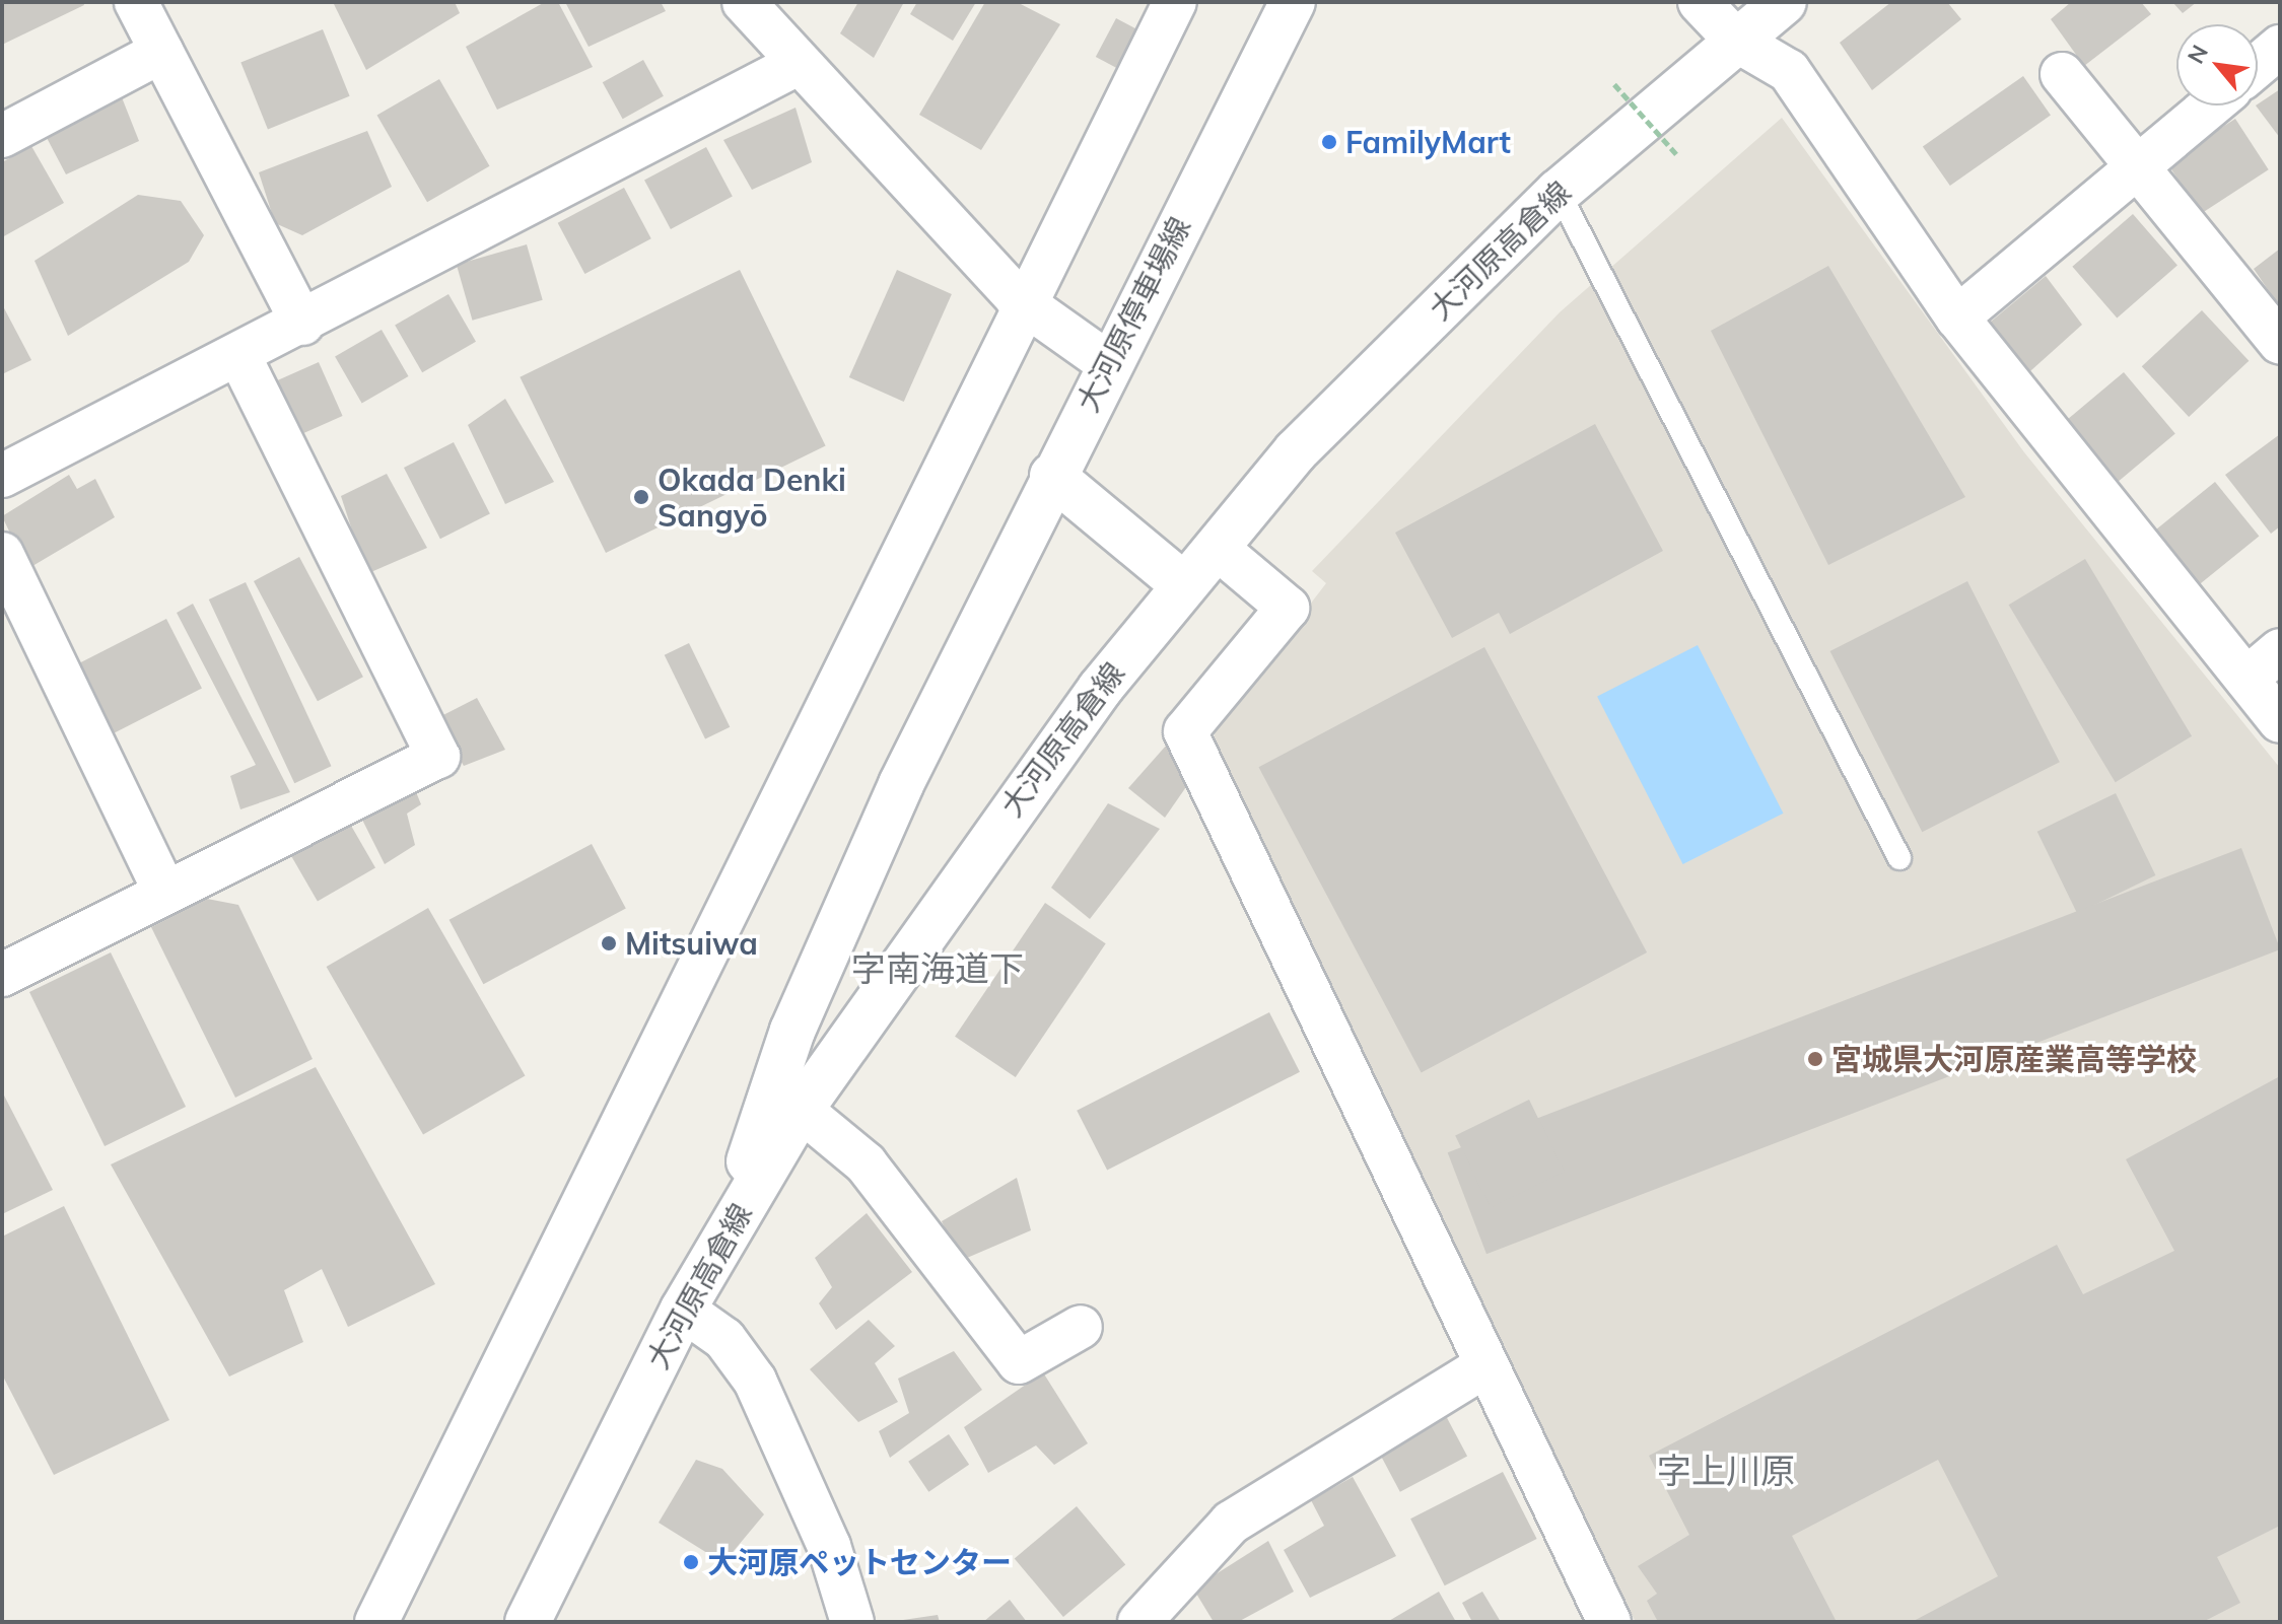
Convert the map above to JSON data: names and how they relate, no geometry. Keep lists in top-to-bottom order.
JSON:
{
  "streets": {
    "main road": ["大河原高倉線", "大河原停車場線"]
  },
  "crossings": [
    ["大河原高倉線", "大河原停車場線"]
  ],
  "districts": ["字南海道下", "字上川原"],
  "places": [
    "FamilyMart",
    "Okada Denki Sangyō",
    "Mitsuiwa",
    "宮城県大河原産業高等学校",
    "大河原ペットセンター"
  ],
  "north": "top left"
}
